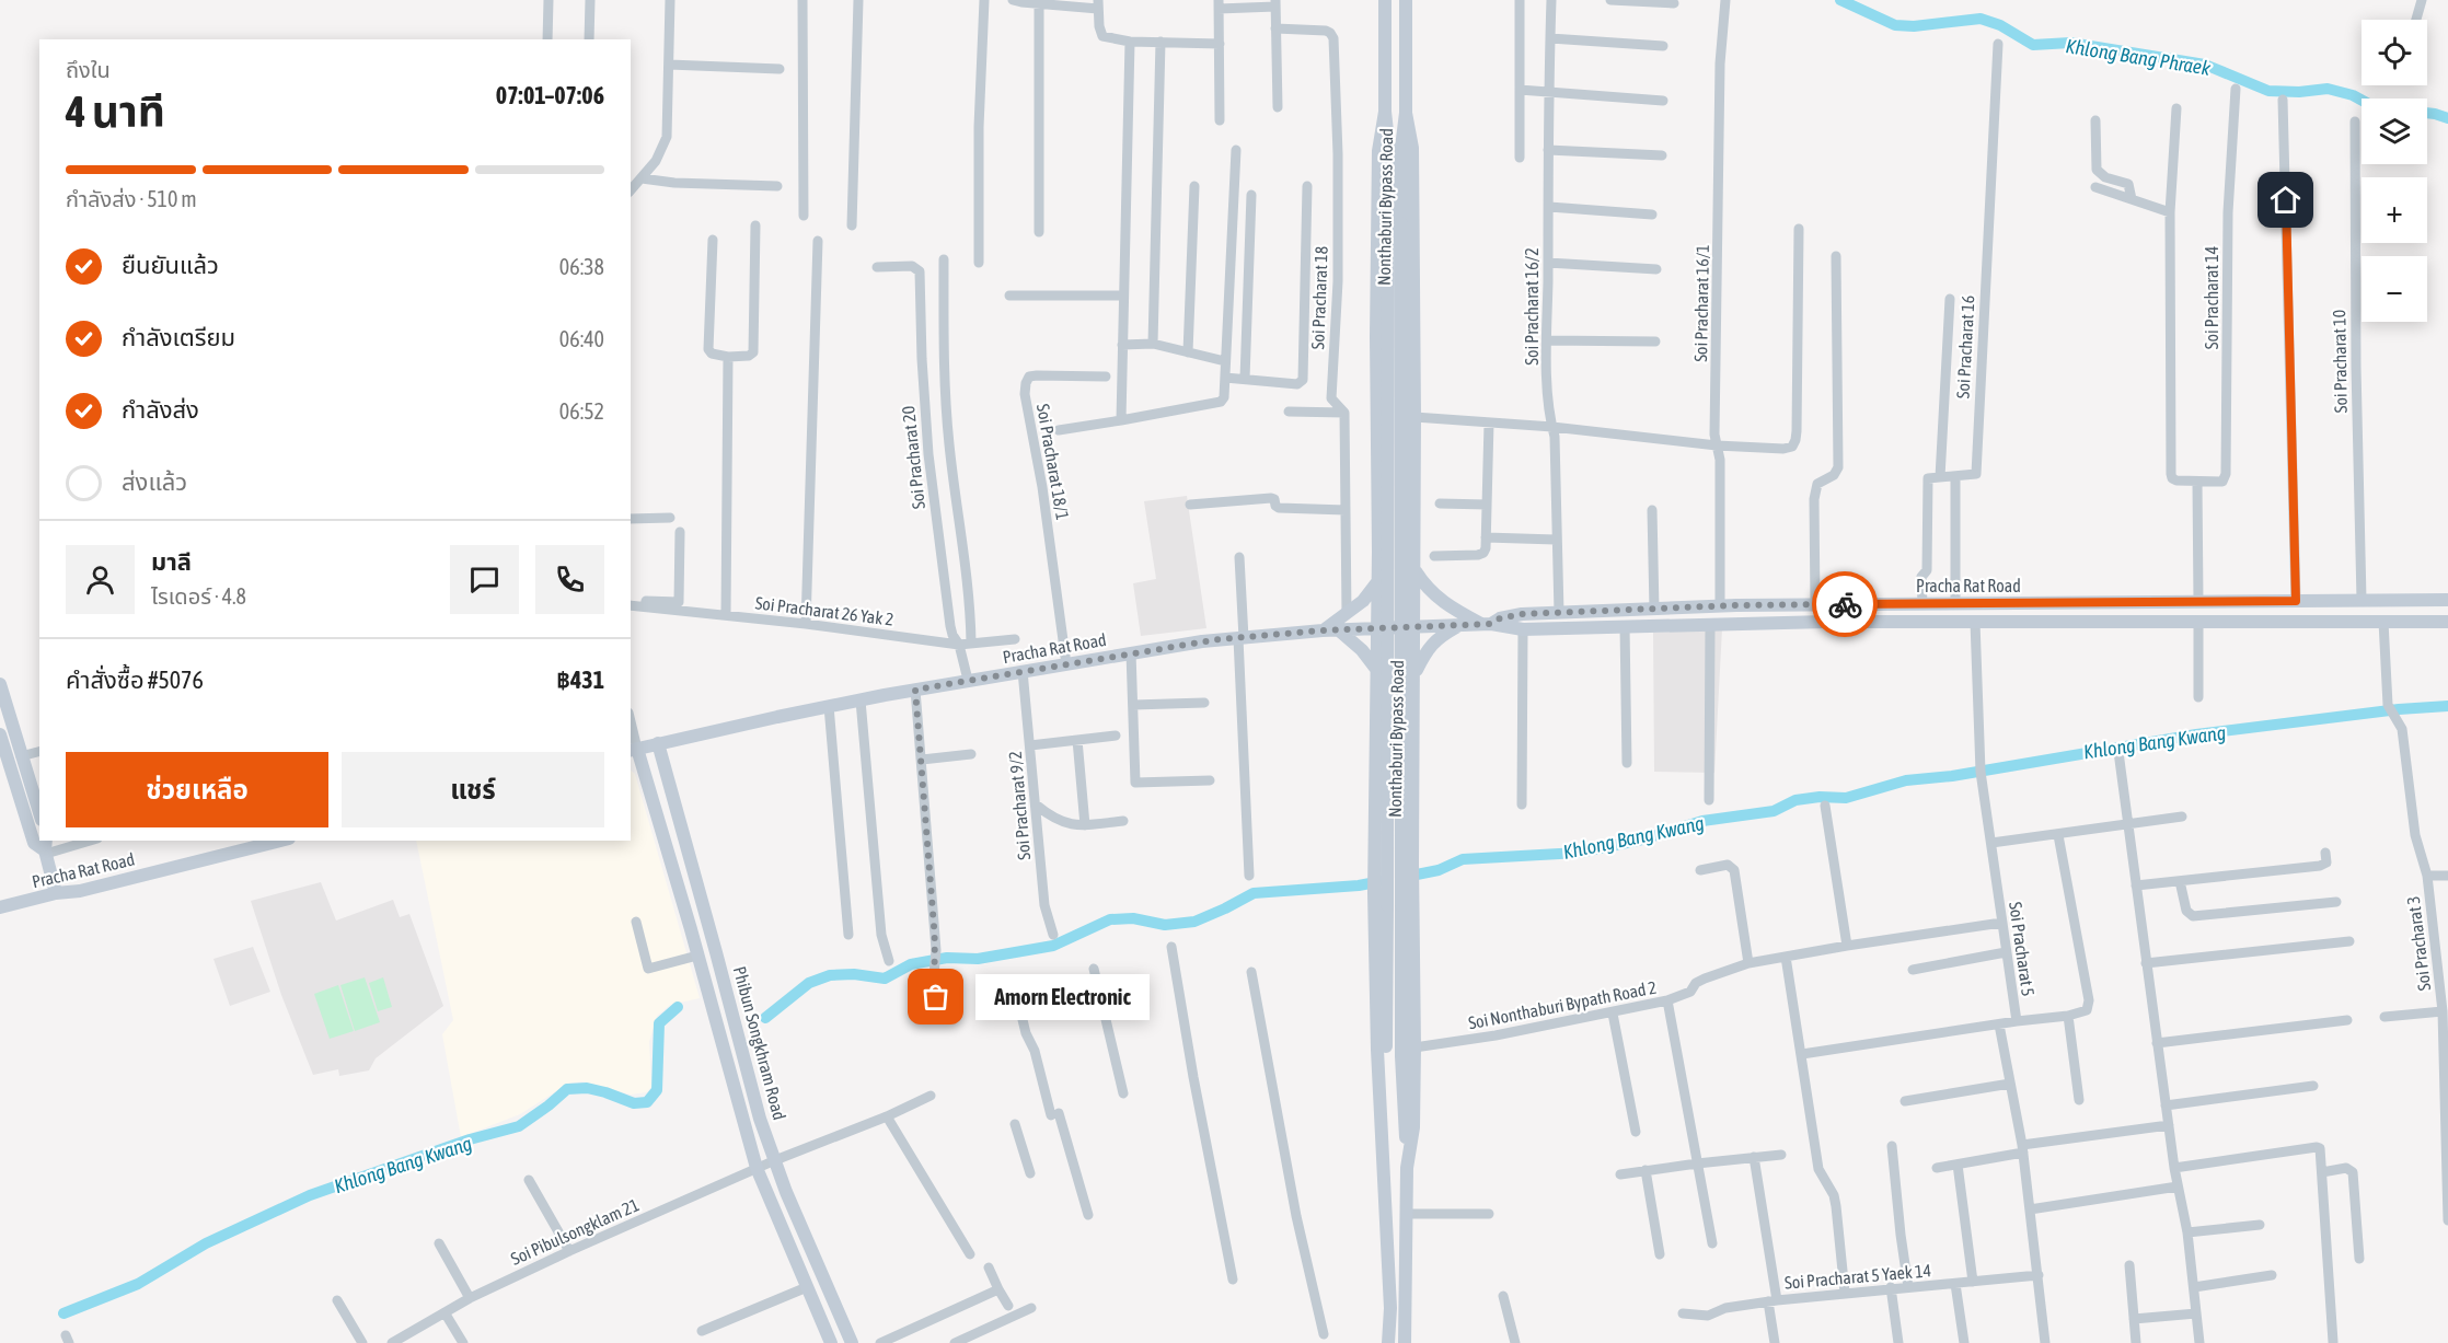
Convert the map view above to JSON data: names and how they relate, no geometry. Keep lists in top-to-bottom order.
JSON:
{
  "streets": {
    "main road": ["Nonthaburi Bypass Road", "Pracha Rat Road", "Phibun Songkhram Road"],
    "street": [
      "Soi Pracharat 18",
      "Soi Pracharat 14",
      "Soi Pracharat 16/1",
      "Soi Pracharat 16/2",
      "Soi Pracharat 16",
      "Soi Pracharat 10",
      "Soi Pracharat 20",
      "Soi Pracharat 18/1",
      "Soi Pracharat 26 Yak 2",
      "Soi Pracharat 9/2",
      "Soi Pracharat 3",
      "Soi Pracharat 5",
      "Soi Nonthaburi Bypath Road 2",
      "Soi Pibulsongklam 21",
      "Soi Pracharat 5 Yaek 14"
    ]
  },
  "crossings": [
    ["Nonthaburi Bypass Road", "Pracha Rat Road"],
    ["Nonthaburi Bypass Road", "Soi Nonthaburi Bypath Road 2"],
    ["Soi Pracharat 16/1", "Pracha Rat Road"],
    ["Soi Pracharat 16/2", "Pracha Rat Road"],
    ["Soi Pracharat 10", "Pracha Rat Road"],
    ["Soi Pracharat 20", "Pracha Rat Road"],
    ["Soi Pracharat 20", "Soi Pracharat 26 Yak 2"],
    ["Soi Pracharat 18/1", "Pracha Rat Road"],
    ["Pracha Rat Road", "Soi Pracharat 9/2"],
    ["Pracha Rat Road", "Soi Pracharat 3"],
    ["Pracha Rat Road", "Soi Pracharat 5"],
    ["Pracha Rat Road", "Phibun Songkhram Road"],
    ["Soi Pracharat 5", "Soi Nonthaburi Bypath Road 2"],
    ["Phibun Songkhram Road", "Soi Pibulsongklam 21"]
  ],
  "water": ["Khlong Bang Phraek", "Khlong Bang Kwang"],
  "places": ["Amorn Electronic"],
  "page": {
    "map_buttons": ["+", "−"],
    "heading": ["4 นาที", "ถึงใน", "07:01–07:06"],
    "panel": [
      "มาลี",
      "ไรเดอร์ · 4.8",
      "คำสั่งซื้อ #5076",
      "฿431"
    ],
    "bar": "กำลังส่ง · 510 m",
    "list": [
      ["ยืนยันแล้ว", "06:38"],
      ["กำลังเตรียม", "06:40"],
      ["กำลังส่ง", "06:52"],
      "ส่งแล้ว"
    ],
    "buttons": ["ช่วยเหลือ", "แชร์"],
    "bubble": "Amorn Electronic"
  }
}
